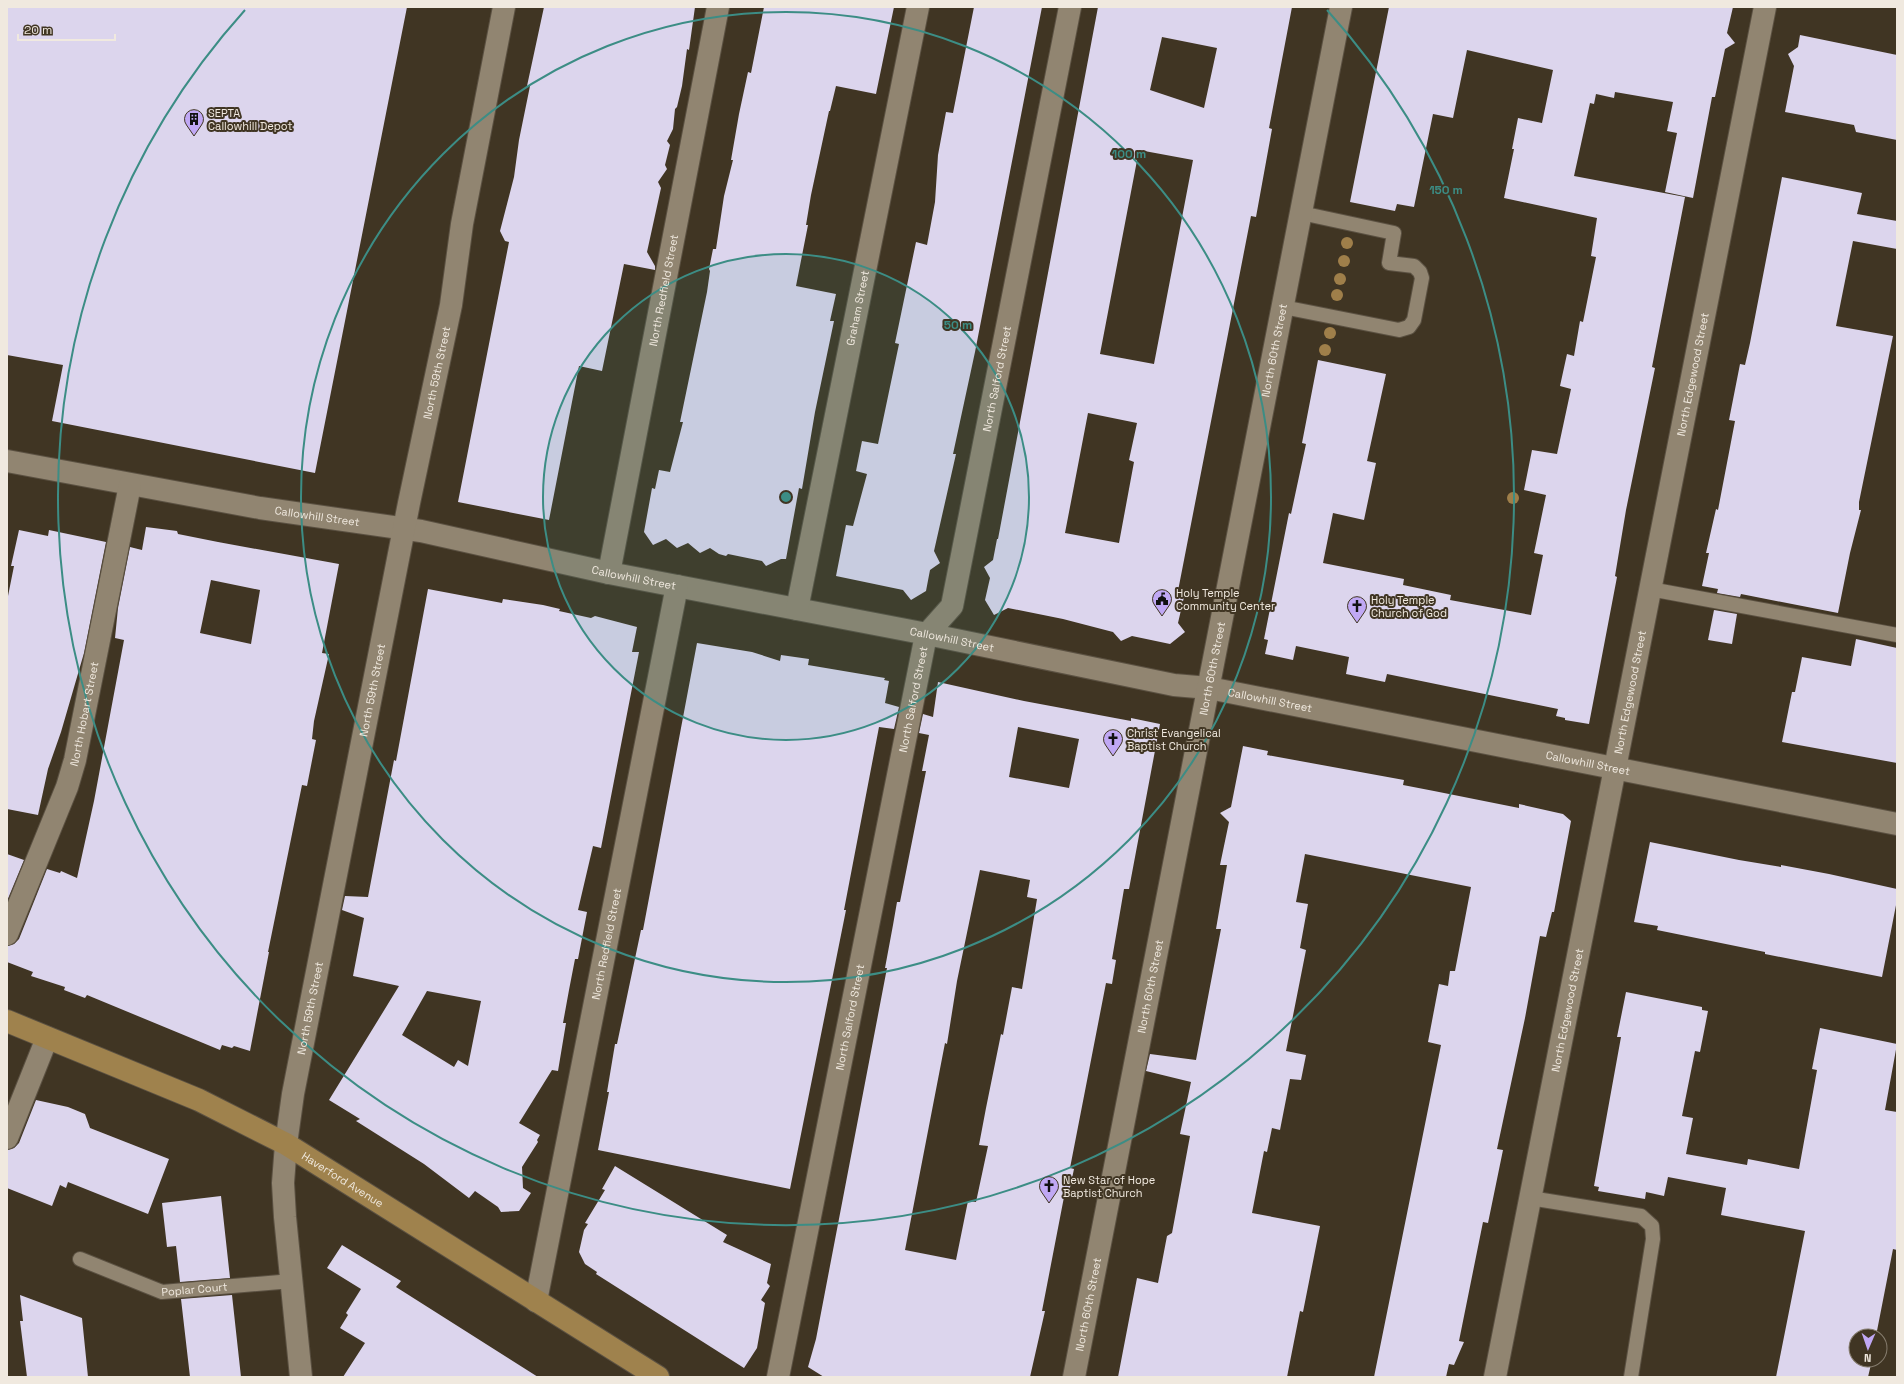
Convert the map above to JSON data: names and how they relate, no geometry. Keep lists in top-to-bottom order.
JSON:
{
  "streets": {
    "main road": ["Haverford Avenue"],
    "street": [
      "North Redfield Street",
      "Graham Street",
      "North 60th Street",
      "North 59th Street",
      "North Edgewood Street",
      "North Salford Street",
      "Callowhill Street",
      "North Hobart Street"
    ],
    "lane": ["Poplar Court"]
  },
  "crossings": [
    ["North Redfield Street", "Callowhill Street"],
    ["North Redfield Street", "Haverford Avenue"],
    ["Graham Street", "Callowhill Street"],
    ["North 60th Street", "Callowhill Street"],
    ["North 59th Street", "Callowhill Street"],
    ["North 59th Street", "Haverford Avenue"],
    ["North 59th Street", "Poplar Court"],
    ["North Edgewood Street", "Callowhill Street"],
    ["North Salford Street", "Callowhill Street"],
    ["Callowhill Street", "North Hobart Street"]
  ],
  "places": {
    "building": ["SEPTA Callowhill Depot"],
    "public building": ["Holy Temple Community Center"],
    "church": ["Holy Temple Church of God", "Christ Evangelical Baptist Church", "New Star of Hope Baptist Church"]
  },
  "scale_bar": "20 m",
  "north": "bottom",
  "rings": ["100 m", "150 m", "50 m"]
}
